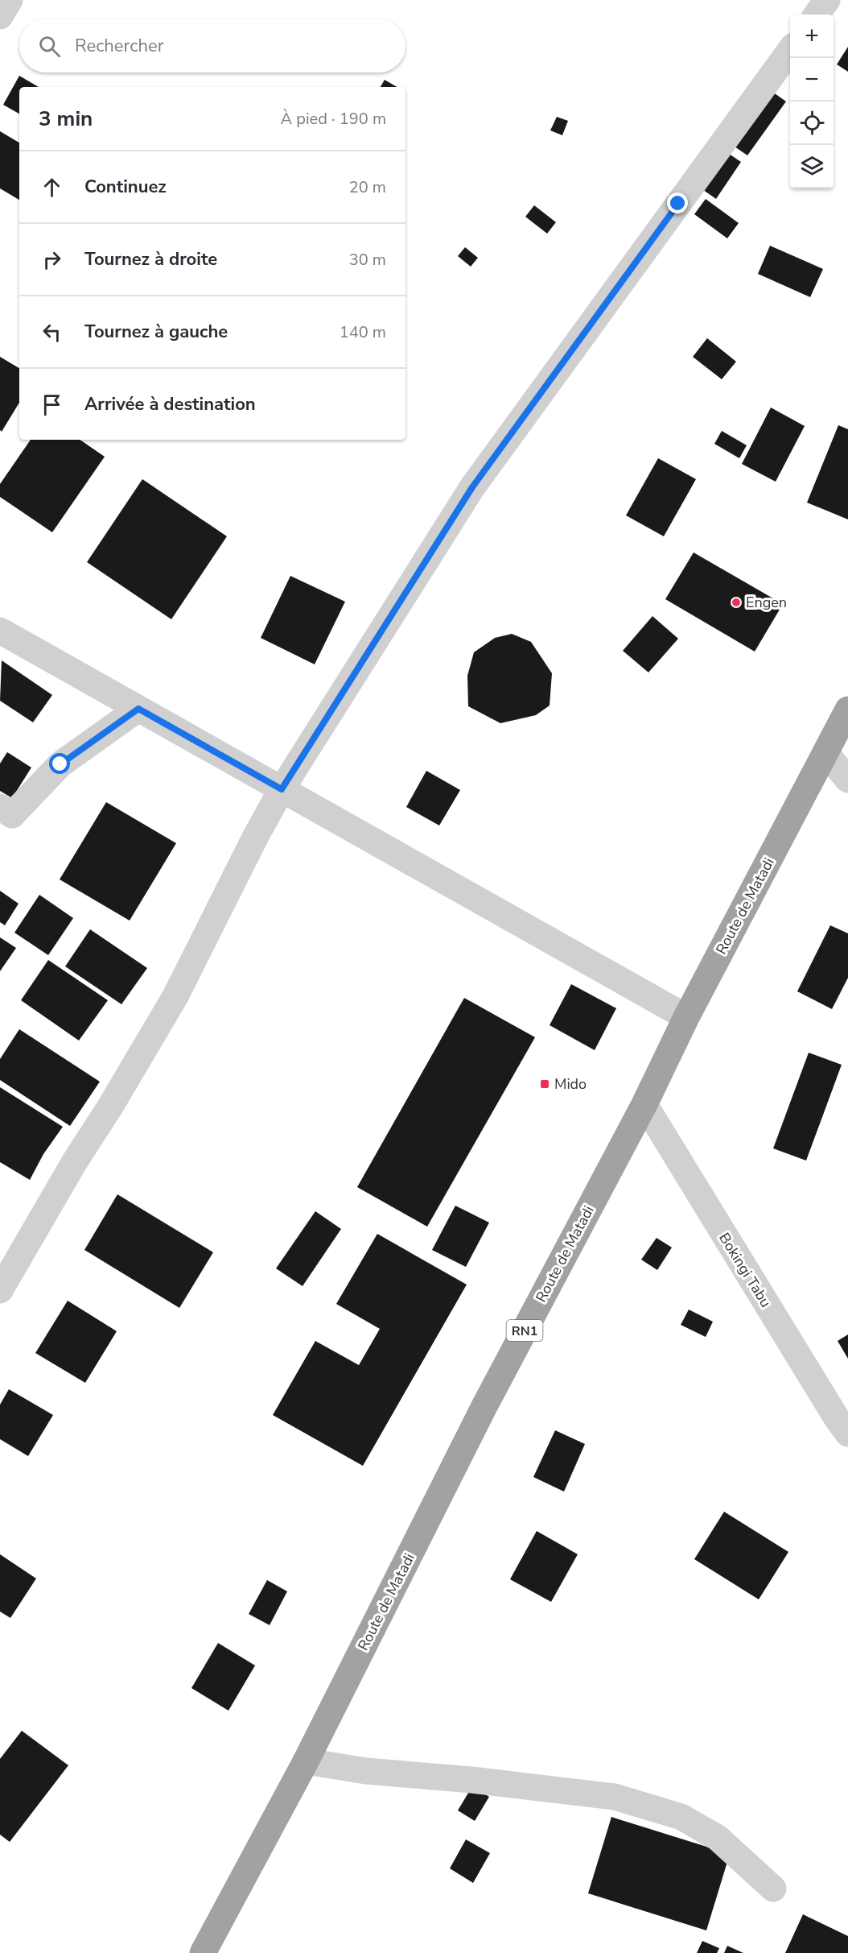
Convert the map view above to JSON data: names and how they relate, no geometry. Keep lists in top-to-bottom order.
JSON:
{
  "streets": {
    "highway": ["Route de Matadi", "RN1"],
    "street": ["Bokingi Tabu"]
  },
  "crossings": [
    ["Route de Matadi", "Bokingi Tabu"]
  ],
  "places": {
    "other": ["Engen"],
    "transit": ["Mido"]
  },
  "page": {
    "map_buttons": ["+", "−"],
    "search": "Rechercher",
    "heading": ["3 min", "À pied · 190 m"],
    "list": [
      ["Continuez", "20 m"],
      ["Tournez à droite", "30 m"],
      ["Tournez à gauche", "140 m"],
      "Arrivée à destination"
    ]
  }
}
